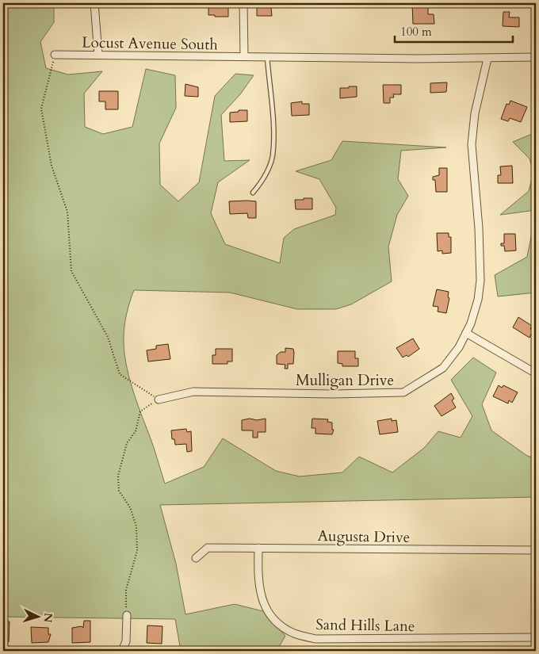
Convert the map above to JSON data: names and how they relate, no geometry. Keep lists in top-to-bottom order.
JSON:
{
  "streets": {
    "street": [
      "Locust Avenue South",
      "Mulligan Drive",
      "Augusta Drive",
      "Sand Hills Lane"
    ]
  },
  "crossings": [
    ["Locust Avenue South", "Mulligan Drive"],
    ["Augusta Drive", "Sand Hills Lane"]
  ],
  "scale_bar": "100 m",
  "north": "right"
}
